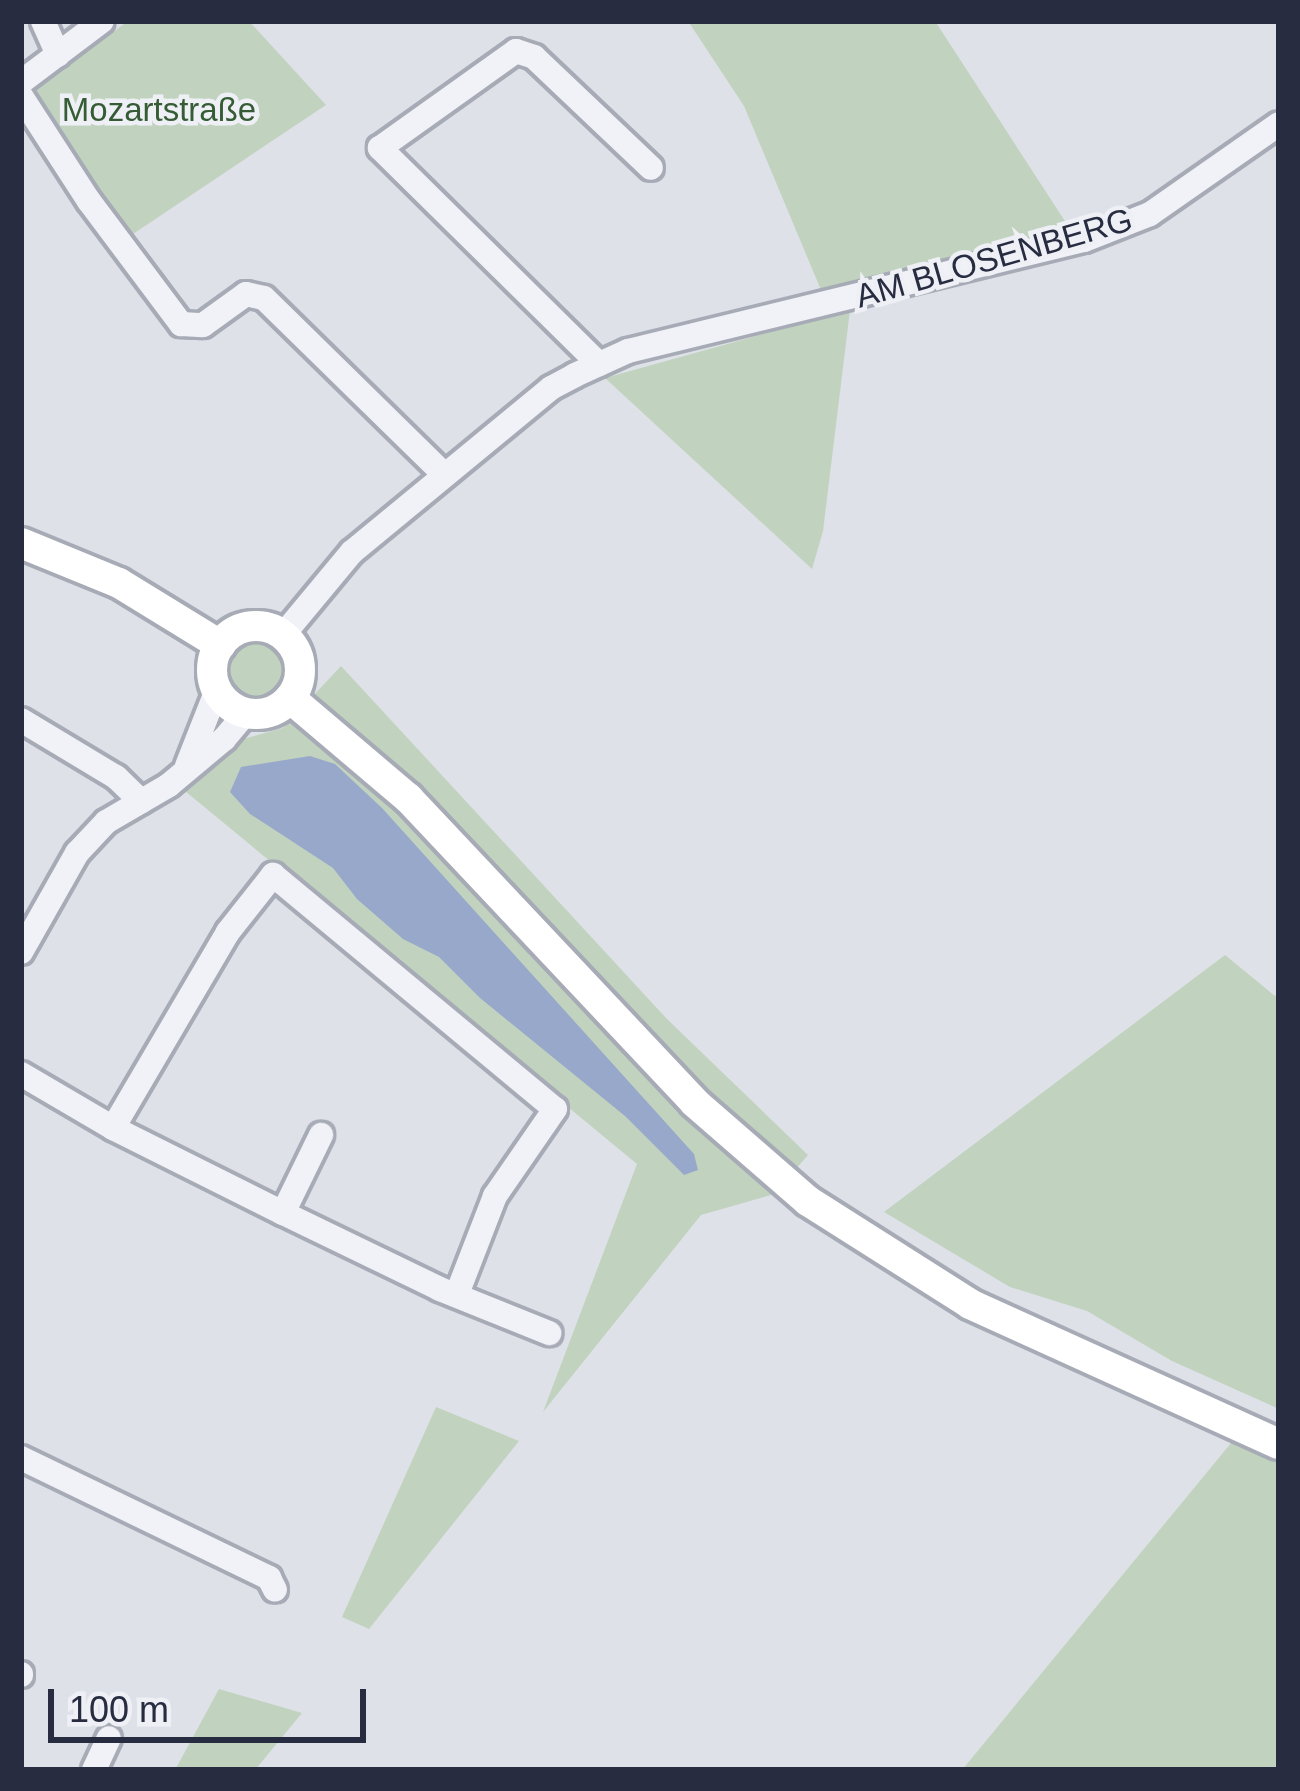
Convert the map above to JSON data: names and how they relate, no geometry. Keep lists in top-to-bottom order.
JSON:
{
  "streets": {
    "street": ["AM BLOSENBERG"]
  },
  "parks": ["Mozartstraße"],
  "scale_bar": "100 m"
}
